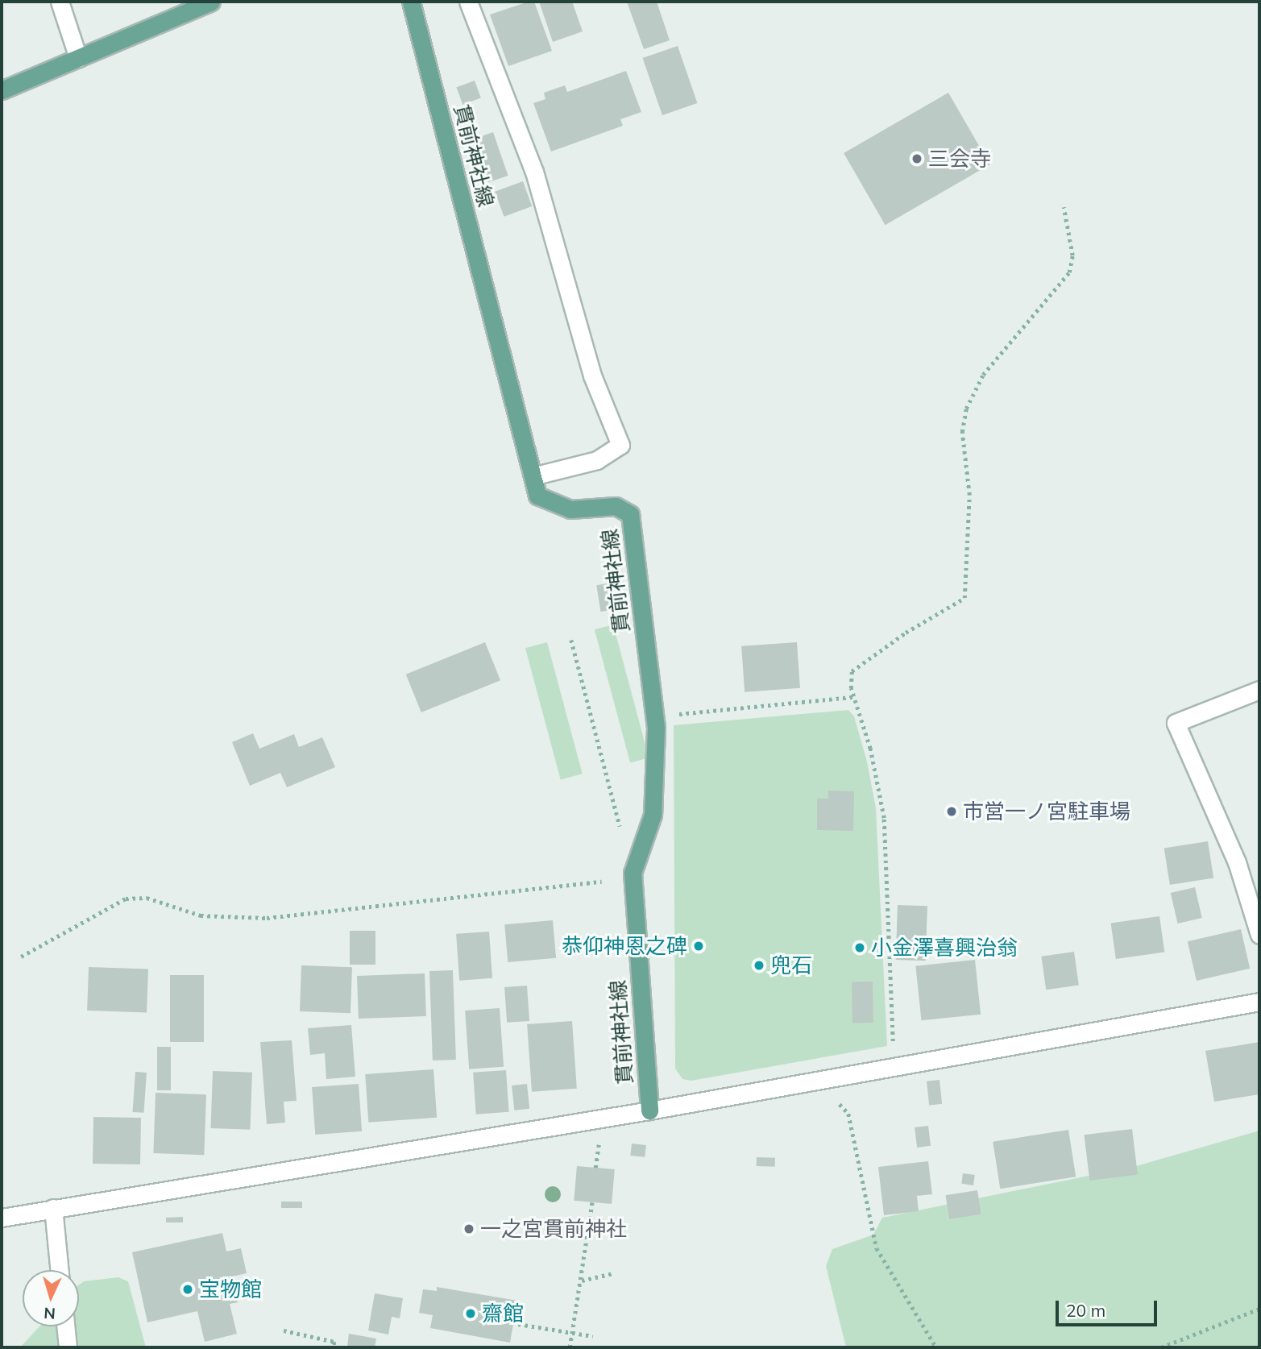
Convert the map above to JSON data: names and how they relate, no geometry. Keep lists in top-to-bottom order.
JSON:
{
  "streets": {
    "main road": ["貫前神社線"]
  },
  "places": [
    "三会寺",
    "市営一ノ宮駐車場",
    "恭仰神恩之碑",
    "小金澤喜興治翁",
    "兜石",
    "一之宮貫前神社",
    "宝物館",
    "齋館"
  ],
  "scale_bar": "20 m",
  "north": "bottom"
}
